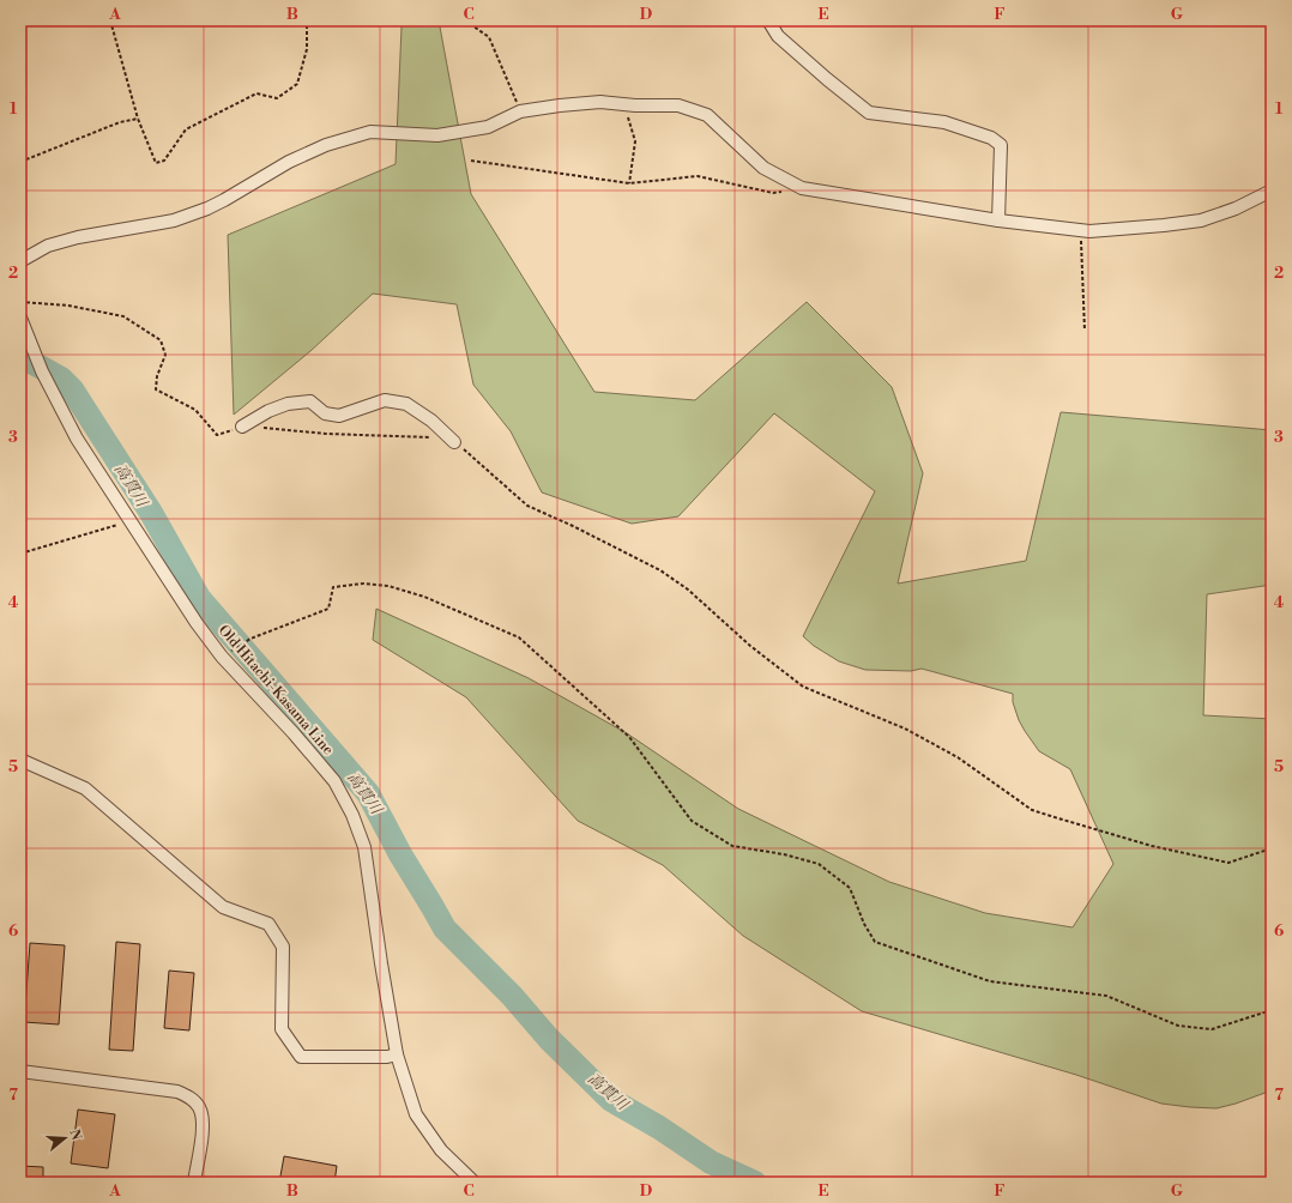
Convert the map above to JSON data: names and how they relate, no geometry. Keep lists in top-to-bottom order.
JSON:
{
  "streets": {
    "street": ["Old Hitachi-Kasama Line"]
  },
  "water": ["高貫川"],
  "north": "right",
  "grid": {
    "columns": [
      "A",
      "B",
      "C",
      "D",
      "E",
      "F",
      "G"
    ],
    "rows": [
      "1",
      "2",
      "3",
      "4",
      "5",
      "6",
      "7"
    ]
  }
}
